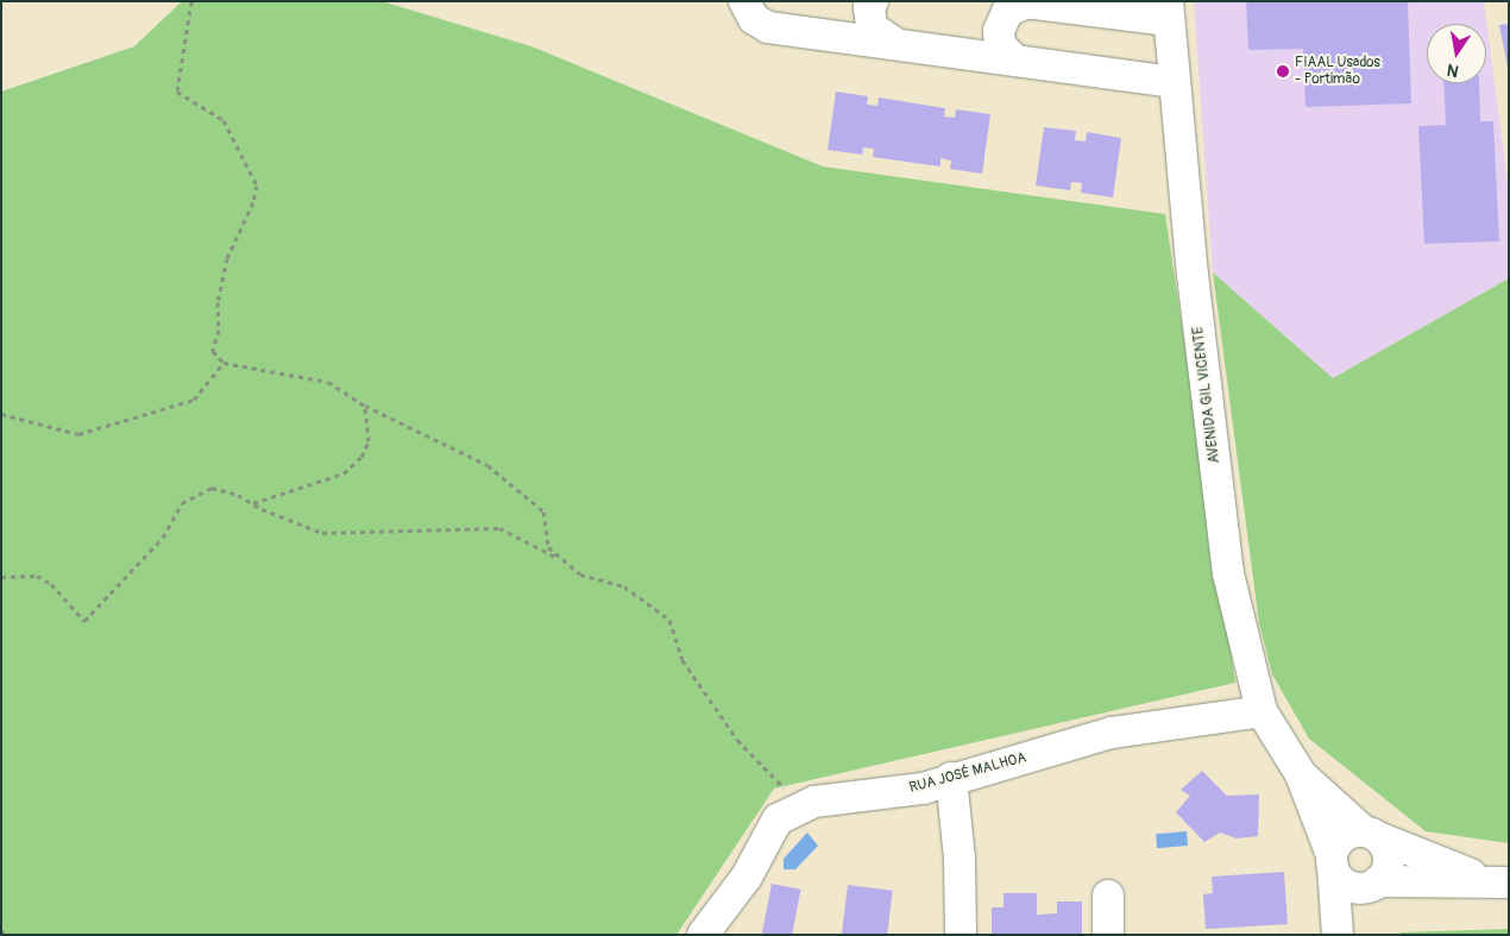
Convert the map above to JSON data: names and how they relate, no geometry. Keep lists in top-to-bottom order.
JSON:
{
  "streets": {
    "street": ["AVENIDA GIL VICENTE", "RUA JOSÉ MALHOA"]
  },
  "crossings": [
    ["AVENIDA GIL VICENTE", "RUA JOSÉ MALHOA"]
  ],
  "places": ["FIAAL Usados - Portimão"],
  "north": "bottom"
}
